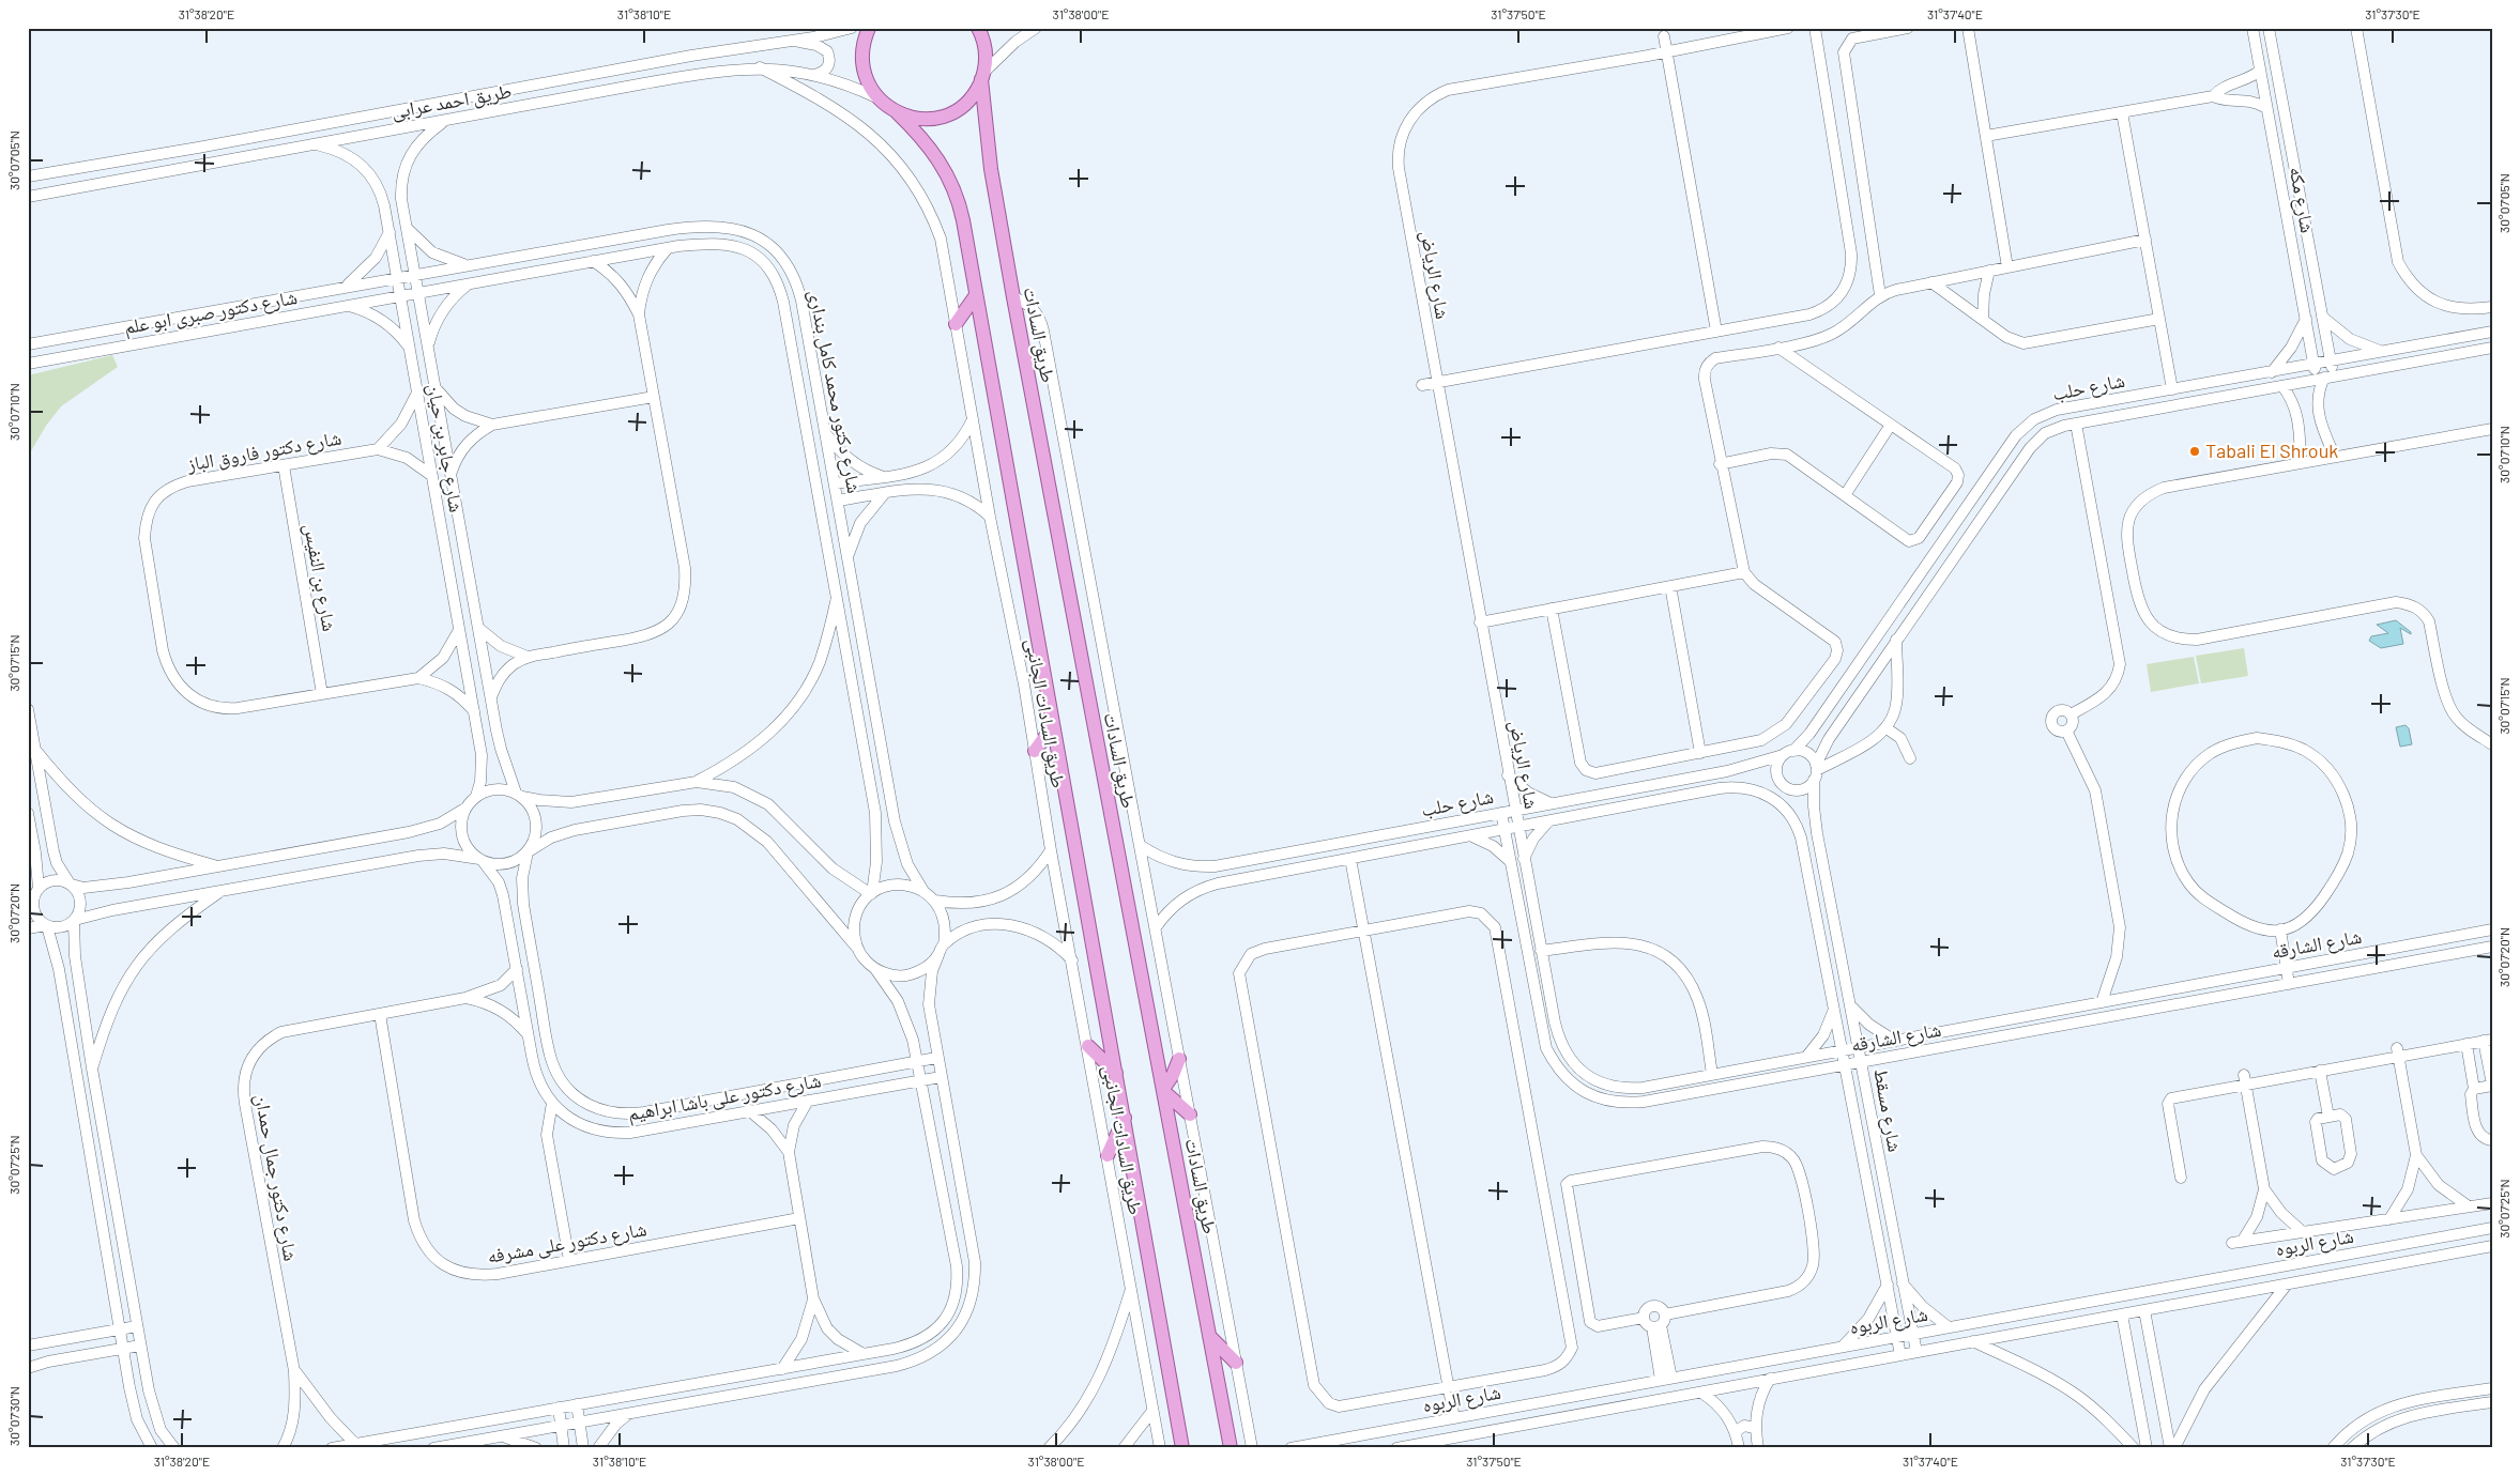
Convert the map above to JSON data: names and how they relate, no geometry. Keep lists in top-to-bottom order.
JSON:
{
  "streets": {
    "main road": ["طريق السادات"],
    "street": [
      "طريق احمد عرابى",
      "شارع مكه",
      "شارع الرياض",
      "شارع دكتور صبرى ابو علم",
      "شارع حلب",
      "شارع دكتور محمد كامل بندارى",
      "شارع جابر بن حيان",
      "شارع دكتور فاروق الباز",
      "شارع بن النفيس",
      "طريق السادات الجانبى",
      "شارع الشارقه",
      "شارع دكتور على باشا ابراهيم",
      "شارع مسقط",
      "شارع دكتور جمال حمدان",
      "شارع دكتور على مشرفه",
      "شارع الربوه"
    ]
  },
  "crossings": [
    ["طريق احمد عرابى", "شارع جابر بن حيان"],
    ["طريق احمد عرابى", "طريق السادات الجانبى"],
    ["شارع مكه", "شارع حلب"],
    ["شارع الرياض", "شارع حلب"],
    ["شارع الرياض", "شارع الشارقه"],
    ["شارع دكتور صبرى ابو علم", "شارع دكتور محمد كامل بندارى"],
    ["شارع دكتور صبرى ابو علم", "شارع جابر بن حيان"],
    ["شارع حلب", "شارع الشارقه"],
    ["شارع حلب", "شارع مسقط"],
    ["شارع دكتور محمد كامل بندارى", "شارع جابر بن حيان"],
    ["شارع جابر بن حيان", "شارع دكتور فاروق الباز"],
    ["شارع جابر بن حيان", "شارع دكتور على باشا ابراهيم"],
    ["شارع دكتور فاروق الباز", "شارع بن النفيس"],
    ["شارع الشارقه", "شارع مسقط"],
    ["شارع دكتور على باشا ابراهيم", "شارع دكتور جمال حمدان"],
    ["شارع مسقط", "شارع الربوه"],
    ["شارع دكتور جمال حمدان", "شارع دكتور على مشرفه"]
  ],
  "places": ["Tabali El Shrouk"],
  "coordinates": [
    "31°38'20\"E",
    "31°38'10\"E",
    "31°38'00\"E",
    "31°37'50\"E",
    "31°37'40\"E",
    "31°37'30\"E",
    "30°07'05\"N",
    "30°07'10\"N",
    "30°07'15\"N",
    "30°07'20\"N",
    "30°07'25\"N",
    "30°07'30\"N"
  ]
}
